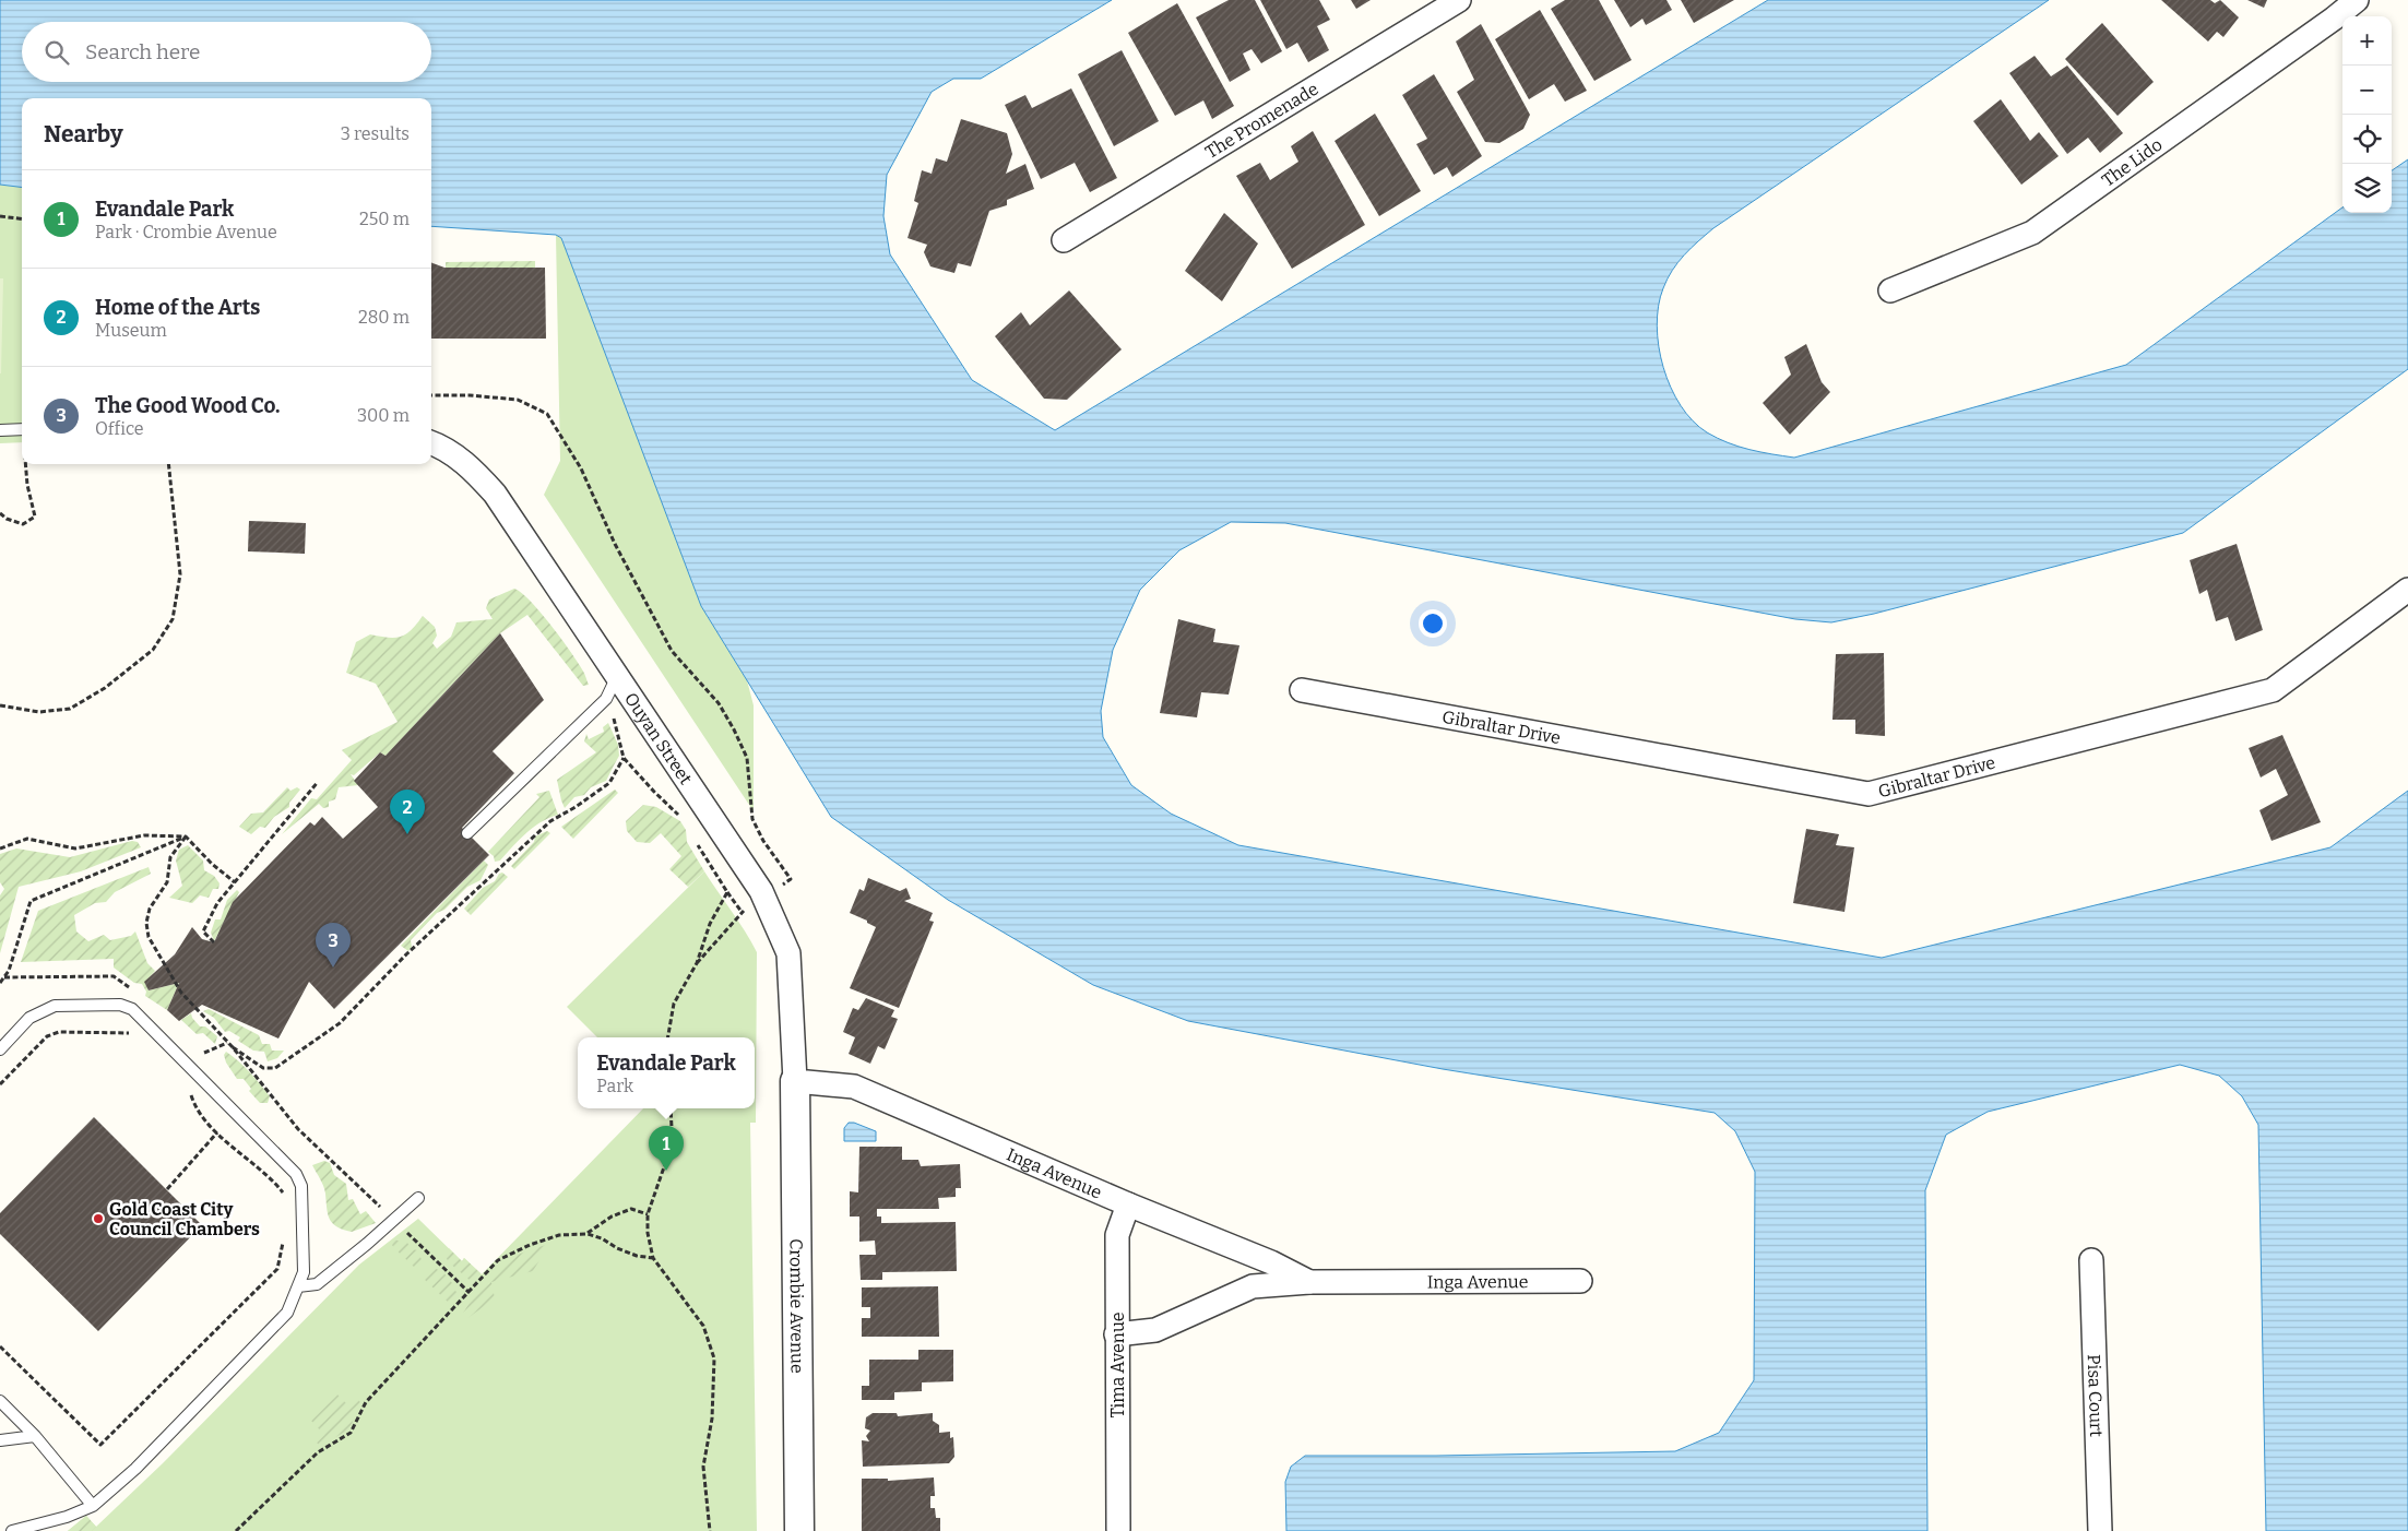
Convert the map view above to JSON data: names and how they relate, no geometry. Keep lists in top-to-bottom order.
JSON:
{
  "streets": {
    "street": [
      "The Promenade",
      "The Lido",
      "Gibraltar Drive",
      "Ouyan Street",
      "Inga Avenue",
      "Crombie Avenue",
      "Tima Avenue",
      "Pisa Court"
    ]
  },
  "crossings": [
    ["Ouyan Street", "Inga Avenue"],
    ["Ouyan Street", "Crombie Avenue"],
    ["Inga Avenue", "Crombie Avenue"],
    ["Inga Avenue", "Tima Avenue"]
  ],
  "places": ["Gold Coast City Council Chambers"],
  "page": {
    "map_buttons": ["+", "−"],
    "search": "Search here",
    "heading": ["Nearby", "3 results"],
    "list": [
      {
        "mark": "1",
        "name": "Evandale Park",
        "note": "Park · Crombie Avenue",
        "value": "250 m"
      },
      {
        "mark": "2",
        "name": "Home of the Arts",
        "note": "Museum",
        "value": "280 m"
      },
      {
        "mark": "3",
        "name": "The Good Wood Co.",
        "note": "Office",
        "value": "300 m"
      }
    ],
    "pins": ["2", "3", "1"],
    "popup": ["Evandale Park", "Park"]
  }
}
